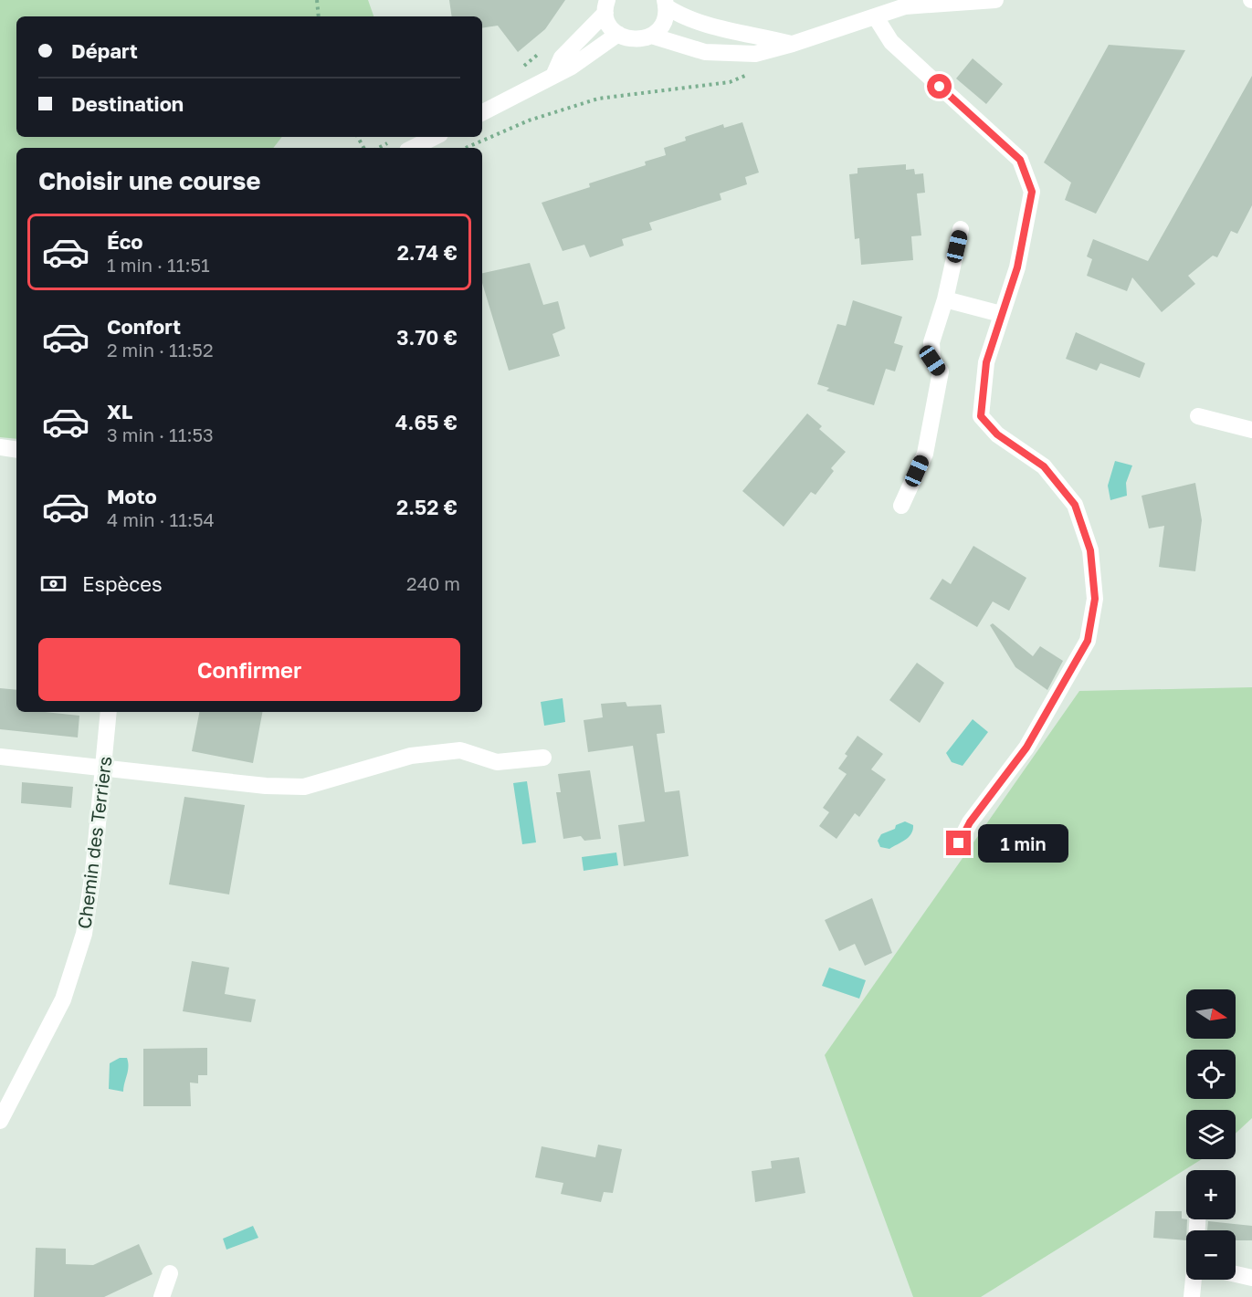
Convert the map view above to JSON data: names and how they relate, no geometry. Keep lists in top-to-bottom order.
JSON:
{
  "streets": {
    "street": ["Chemin des Terriers"]
  },
  "north": "right",
  "page": {
    "banner": ["Départ", "Destination"],
    "heading": "Choisir une course",
    "list": [
      {
        "name": "Éco",
        "note": "1 min · 11:51",
        "value": "2.74 €"
      },
      {
        "name": "Confort",
        "note": "2 min · 11:52",
        "value": "3.70 €"
      },
      {
        "name": "XL",
        "note": "3 min · 11:53",
        "value": "4.65 €"
      },
      {
        "name": "Moto",
        "note": "4 min · 11:54",
        "value": "2.52 €"
      }
    ],
    "pay": ["Espèces", "240 m"],
    "buttons": "Confirmer",
    "bubble": "1 min",
    "map_buttons": ["+", "−"]
  }
}
